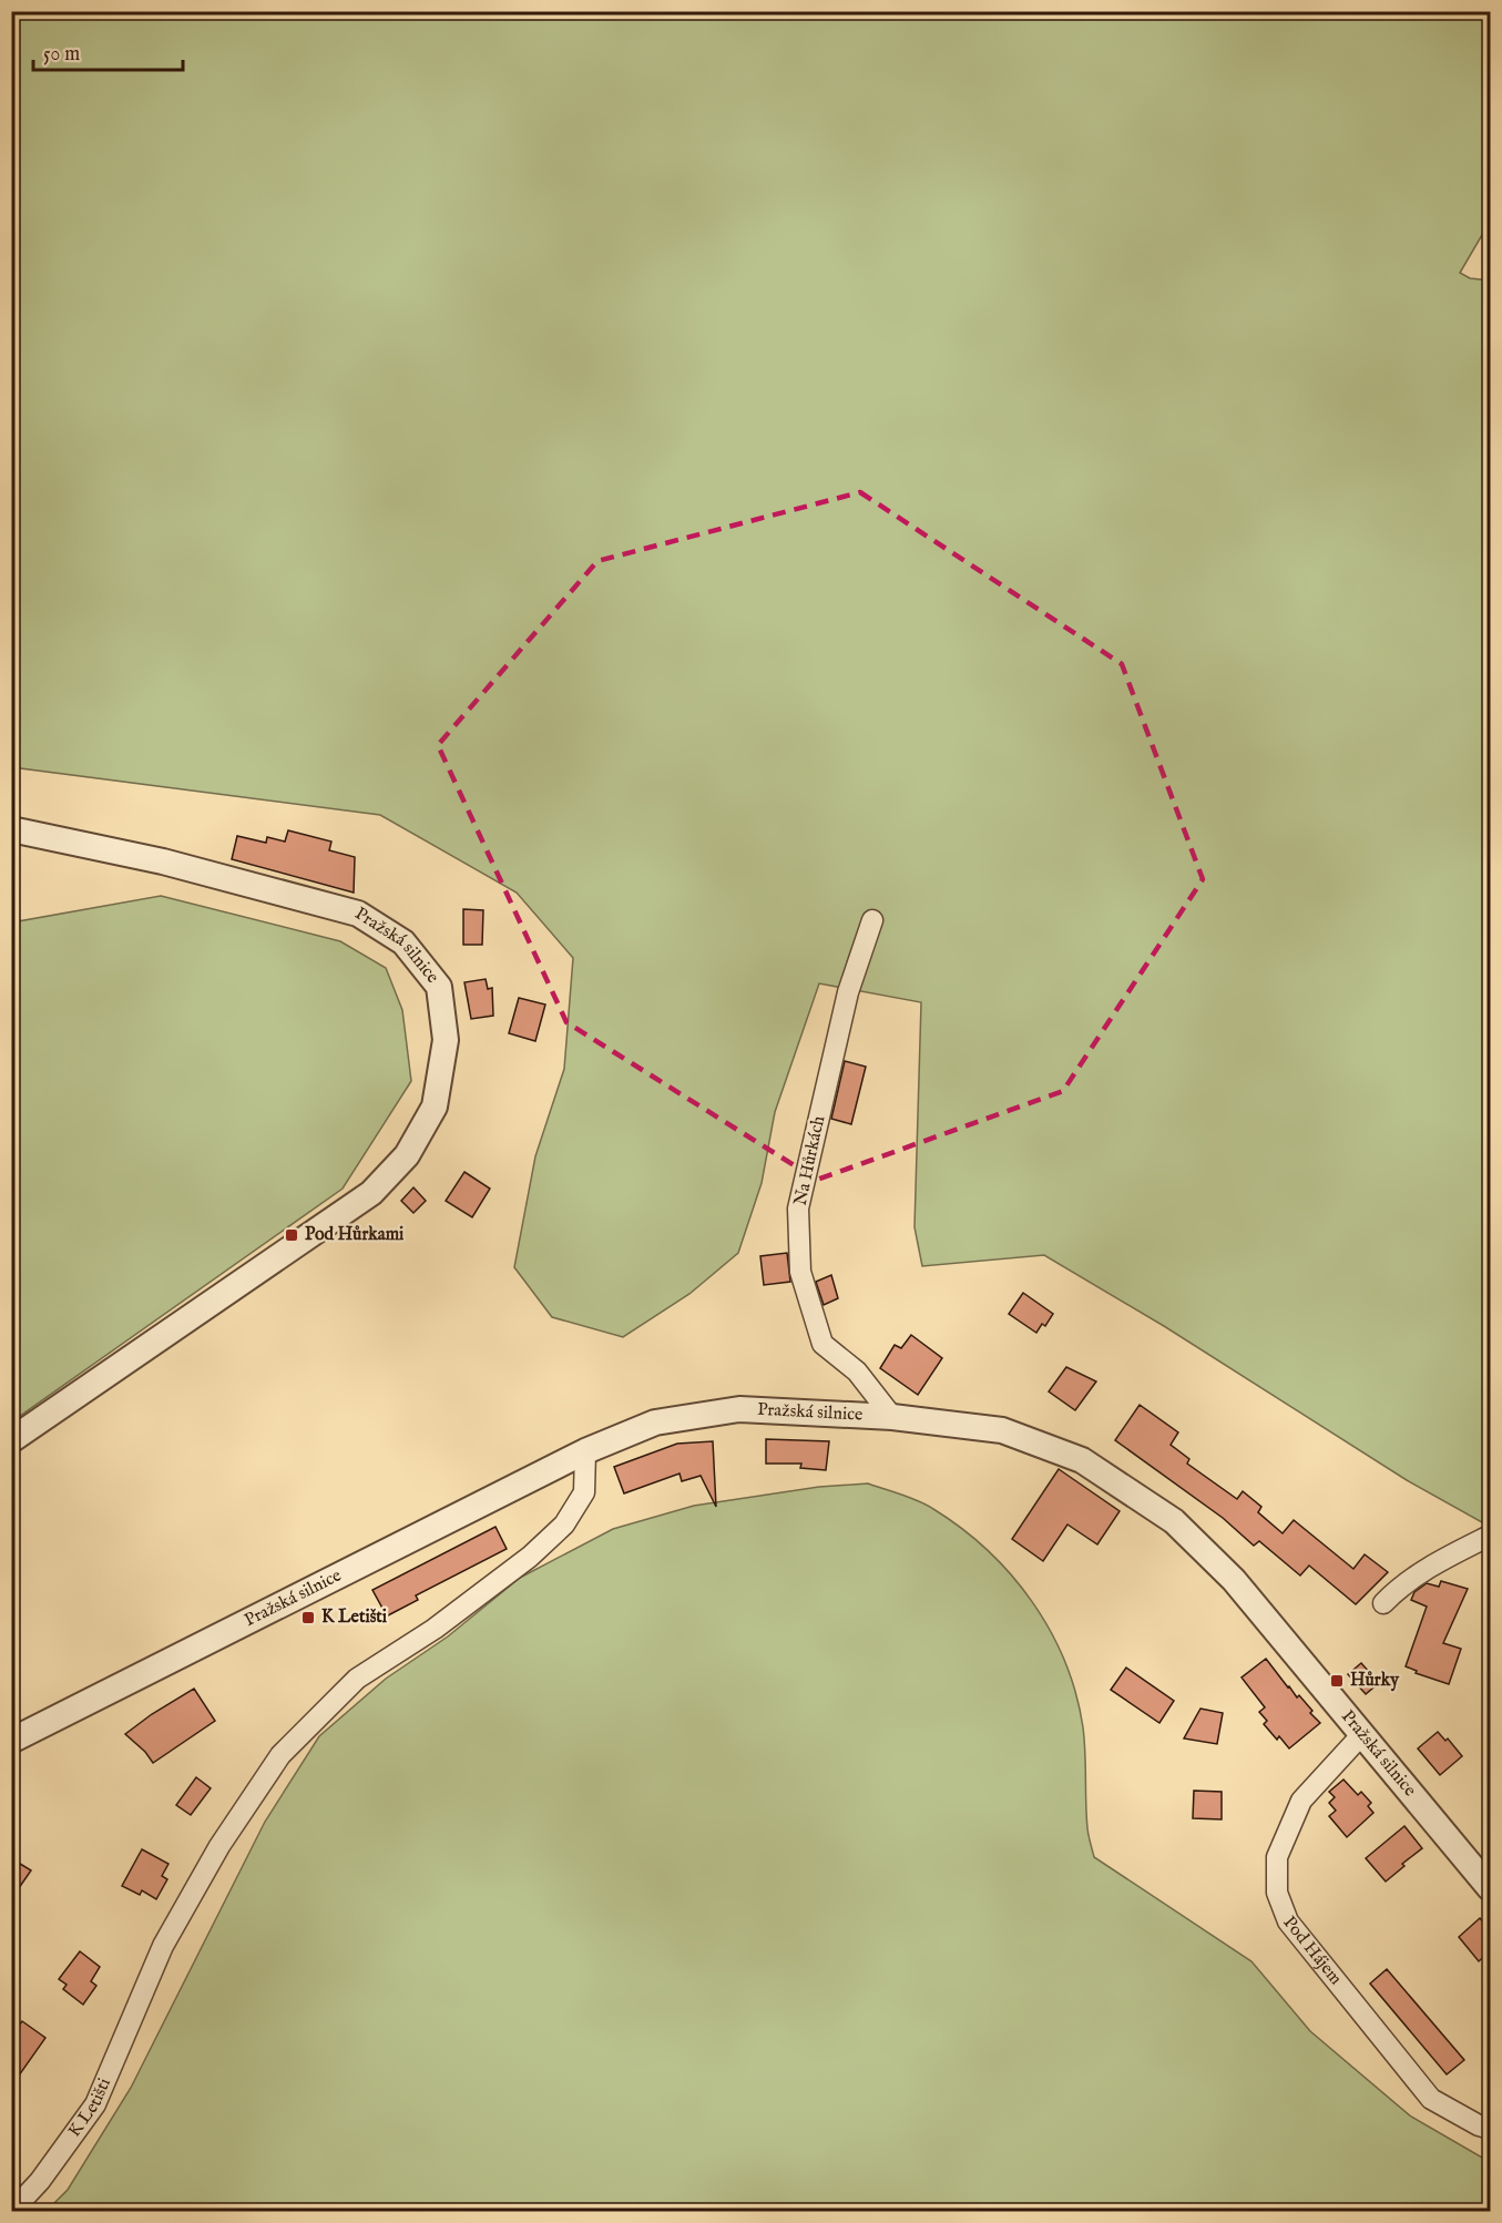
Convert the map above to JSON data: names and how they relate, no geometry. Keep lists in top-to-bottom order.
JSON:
{
  "streets": {
    "street": [
      "Pražská silnice",
      "Na Hůrkách",
      "Pod Hájem",
      "K Letišti"
    ]
  },
  "crossings": [
    ["Pražská silnice", "Na Hůrkách"],
    ["Pražská silnice", "Pod Hájem"],
    ["Pražská silnice", "K Letišti"]
  ],
  "places": {
    "transit": ["Pod Hůrkami", "K Letišti", "Hůrky"]
  },
  "scale_bar": "50 m"
}
